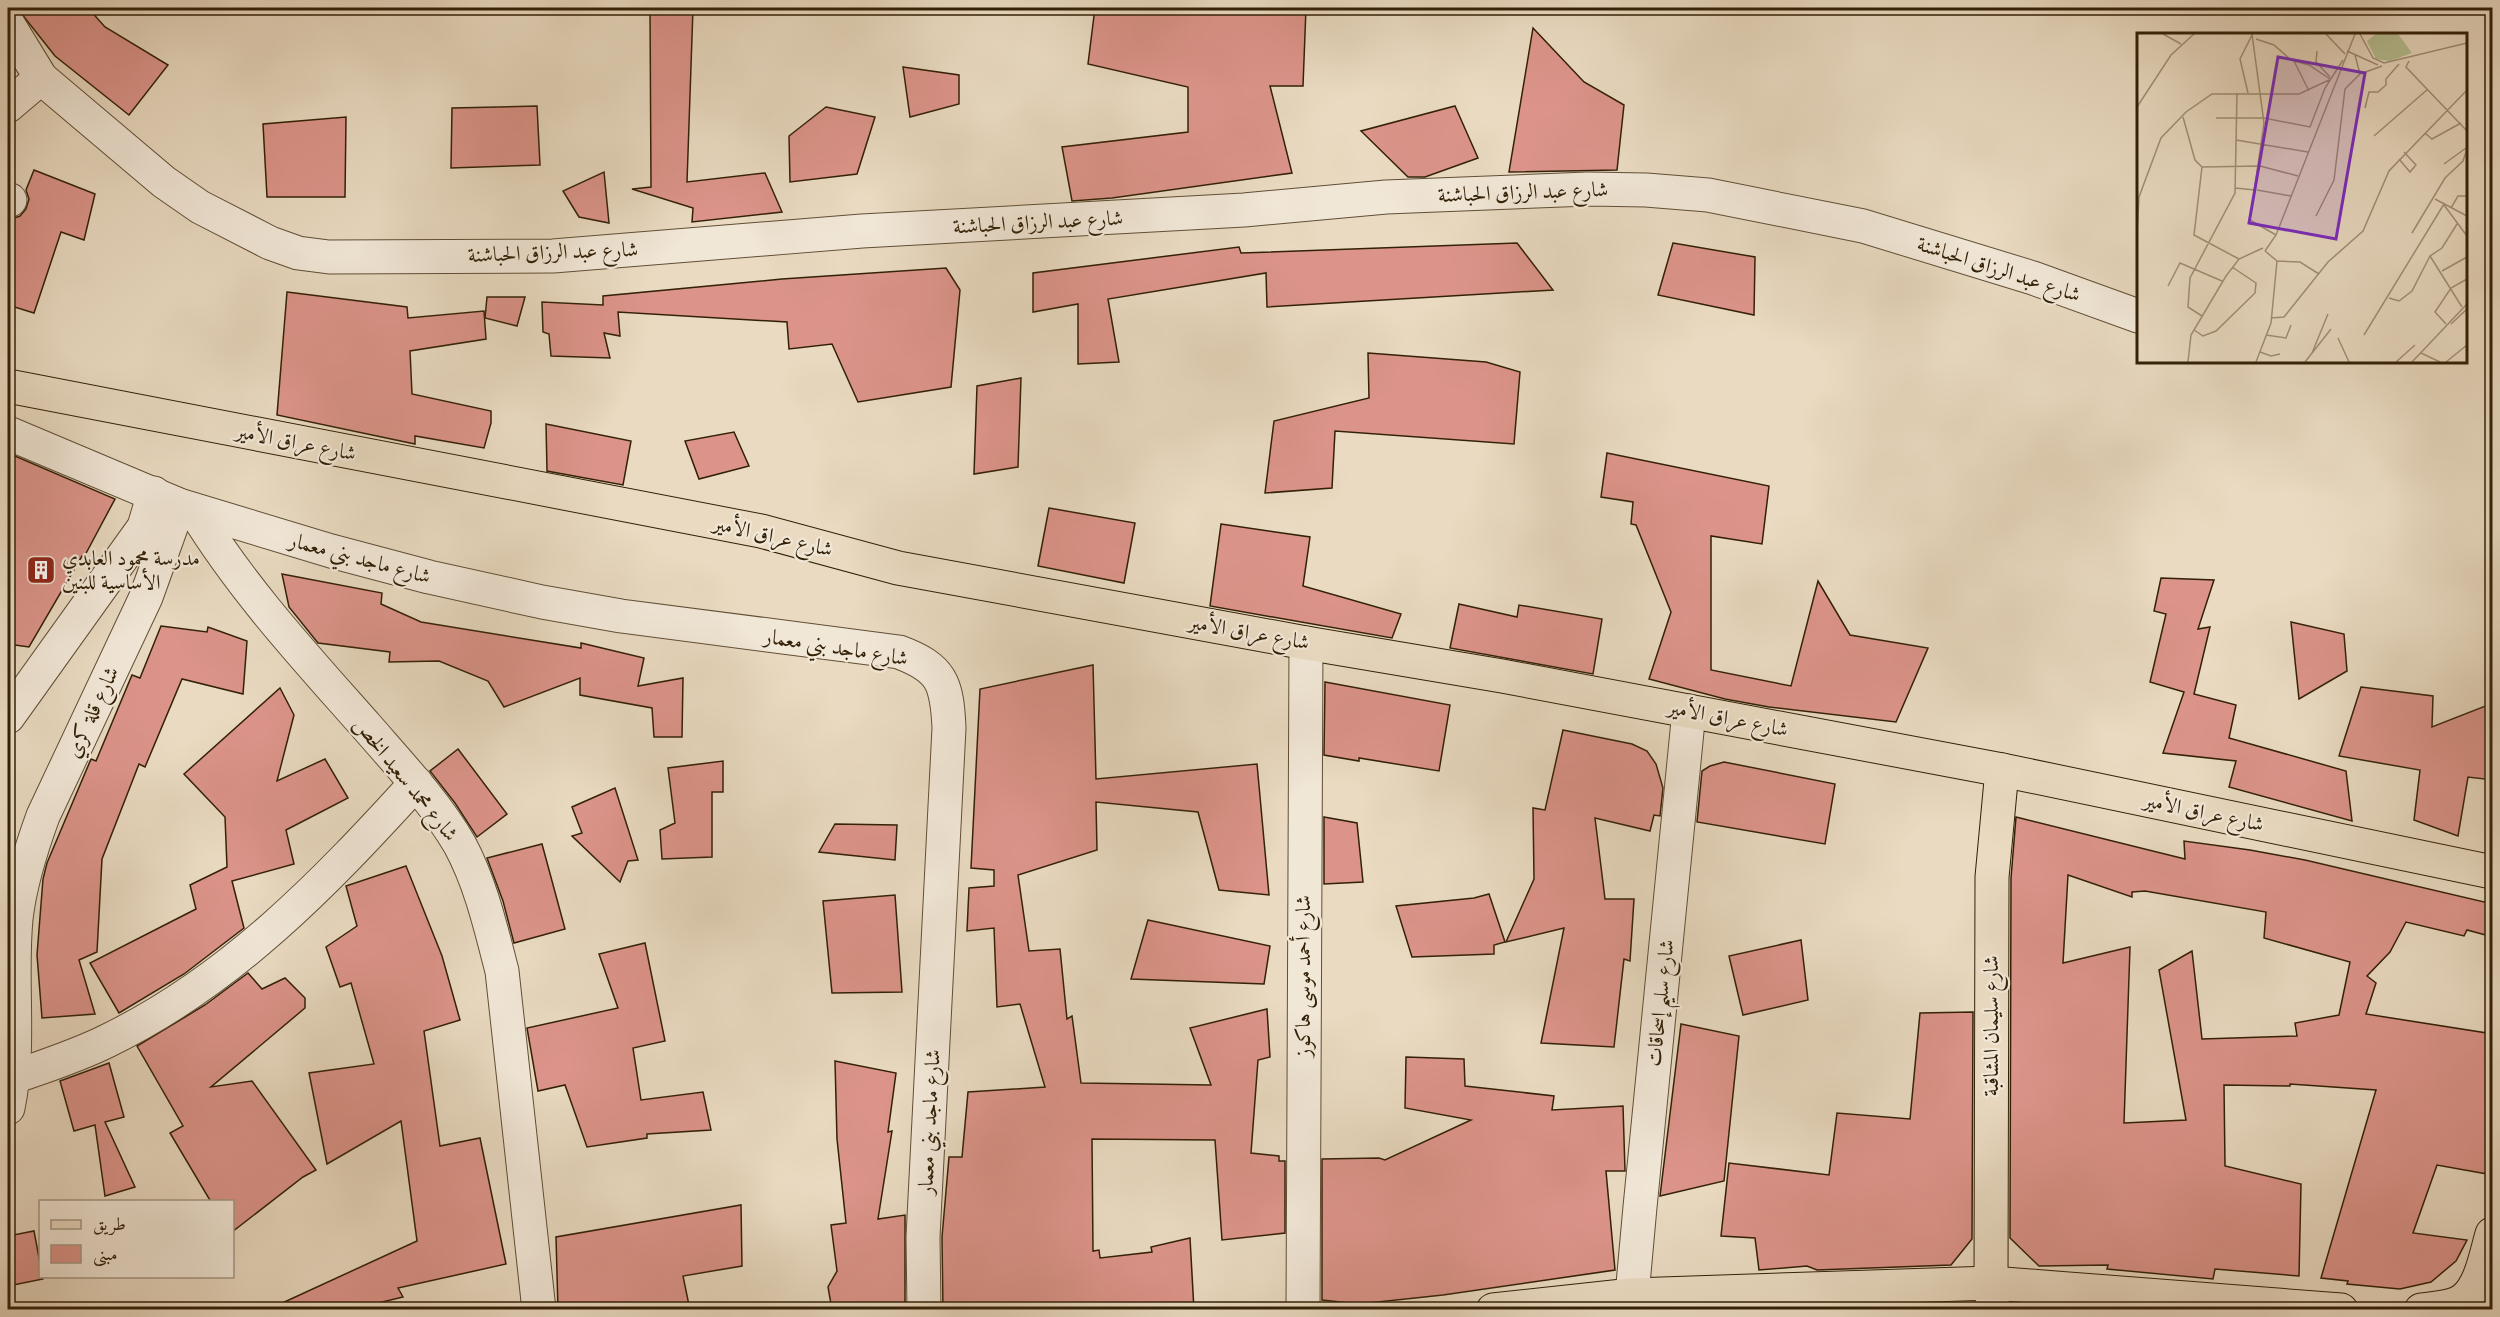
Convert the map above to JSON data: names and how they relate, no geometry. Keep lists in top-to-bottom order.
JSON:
{
  "streets": {
    "main road": ["شارع عراق الأمير", "شارع سليمان المشاقبة"],
    "street": [
      "شارع عبد الرزاق الحباشنة",
      "شارع ماجد بني معمار",
      "شارع قلة كري",
      "شارع محمد سعيد الخص",
      "شارع أحمد موسى هاكوز",
      "شارع سليم إسحاقات"
    ]
  },
  "crossings": [
    ["شارع عراق الأمير", "شارع أحمد موسى هاكوز"],
    ["شارع عراق الأمير", "شارع سليم إسحاقات"],
    ["شارع عراق الأمير", "شارع سليمان المشاقبة"],
    ["شارع ماجد بني معمار", "شارع قلة كري"],
    ["شارع ماجد بني معمار", "شارع محمد سعيد الخص"],
    ["شارع قلة كري", "شارع محمد سعيد الخص"]
  ],
  "places": {
    "building": ["مدرسة محمود العابدي الأساسية للبنين"]
  },
  "legend": ["طريق", "مبنى"]
}
